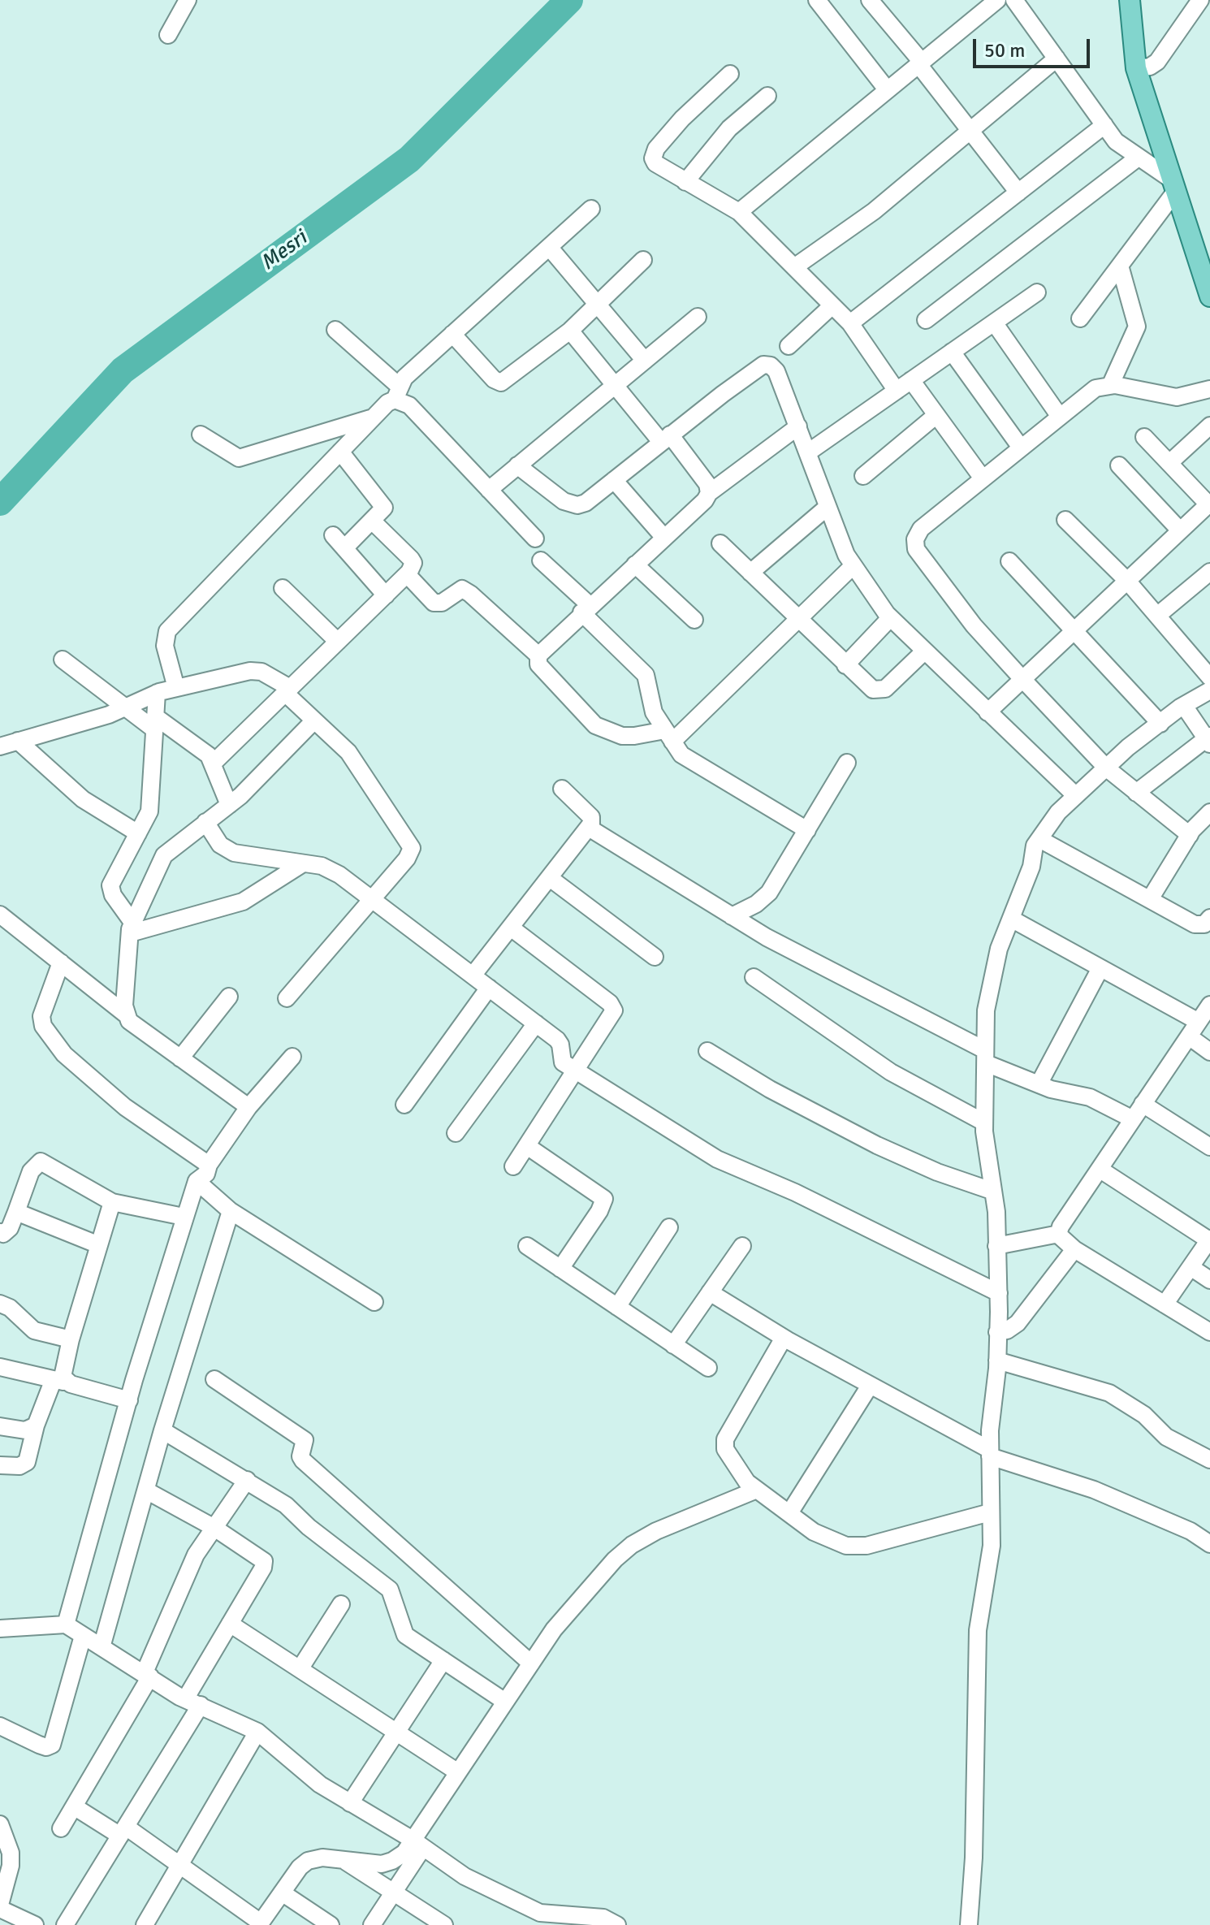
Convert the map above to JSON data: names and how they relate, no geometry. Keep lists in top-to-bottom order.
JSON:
{
  "water": ["Mesri"],
  "scale_bar": "50 m"
}
